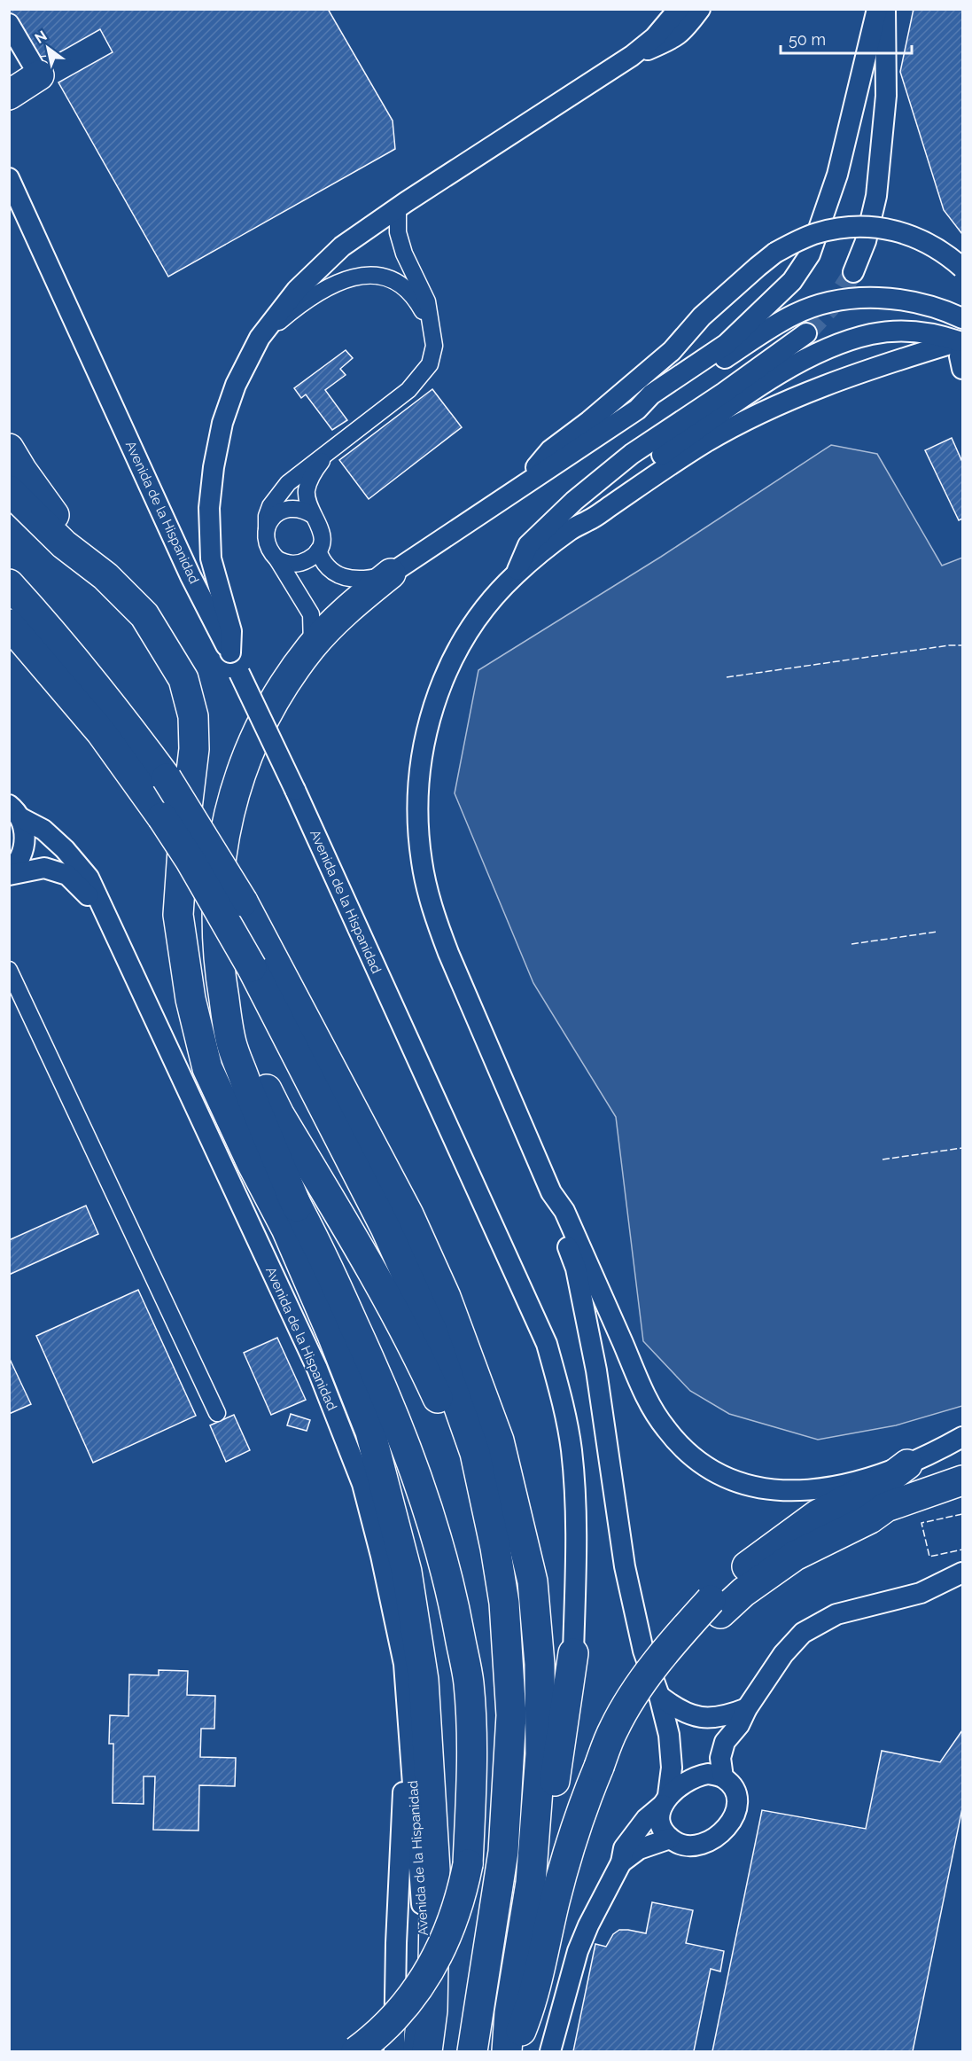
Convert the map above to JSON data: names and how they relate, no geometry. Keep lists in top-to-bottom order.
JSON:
{
  "streets": {
    "street": ["Avenida de la Hispanidad"]
  },
  "scale_bar": "50 m",
  "north": "top left"
}
